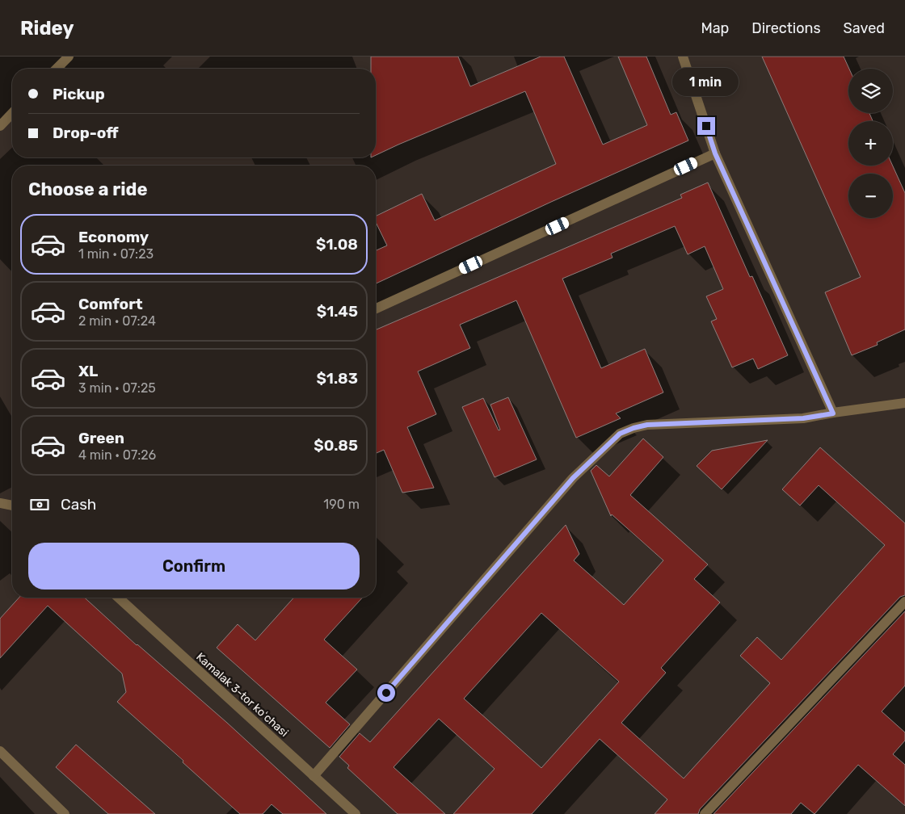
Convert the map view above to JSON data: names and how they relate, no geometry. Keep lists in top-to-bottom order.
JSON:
{
  "streets": {
    "street": ["Kamalak 3-tor koʻchasi"]
  },
  "page": {
    "header": "Ridey",
    "nav": ["Map", "Directions", "Saved"],
    "bubble": "1 min",
    "map_buttons": ["+", "−"],
    "banner": ["Pickup", "Drop-off"],
    "heading": "Choose a ride",
    "list": [
      {
        "name": "Economy",
        "note": "1 min · 07:23",
        "value": "$1.08"
      },
      {
        "name": "Comfort",
        "note": "2 min · 07:24",
        "value": "$1.45"
      },
      {
        "name": "XL",
        "note": "3 min · 07:25",
        "value": "$1.83"
      },
      {
        "name": "Green",
        "note": "4 min · 07:26",
        "value": "$0.85"
      }
    ],
    "pay": ["Cash", "190 m"],
    "buttons": "Confirm"
  }
}
